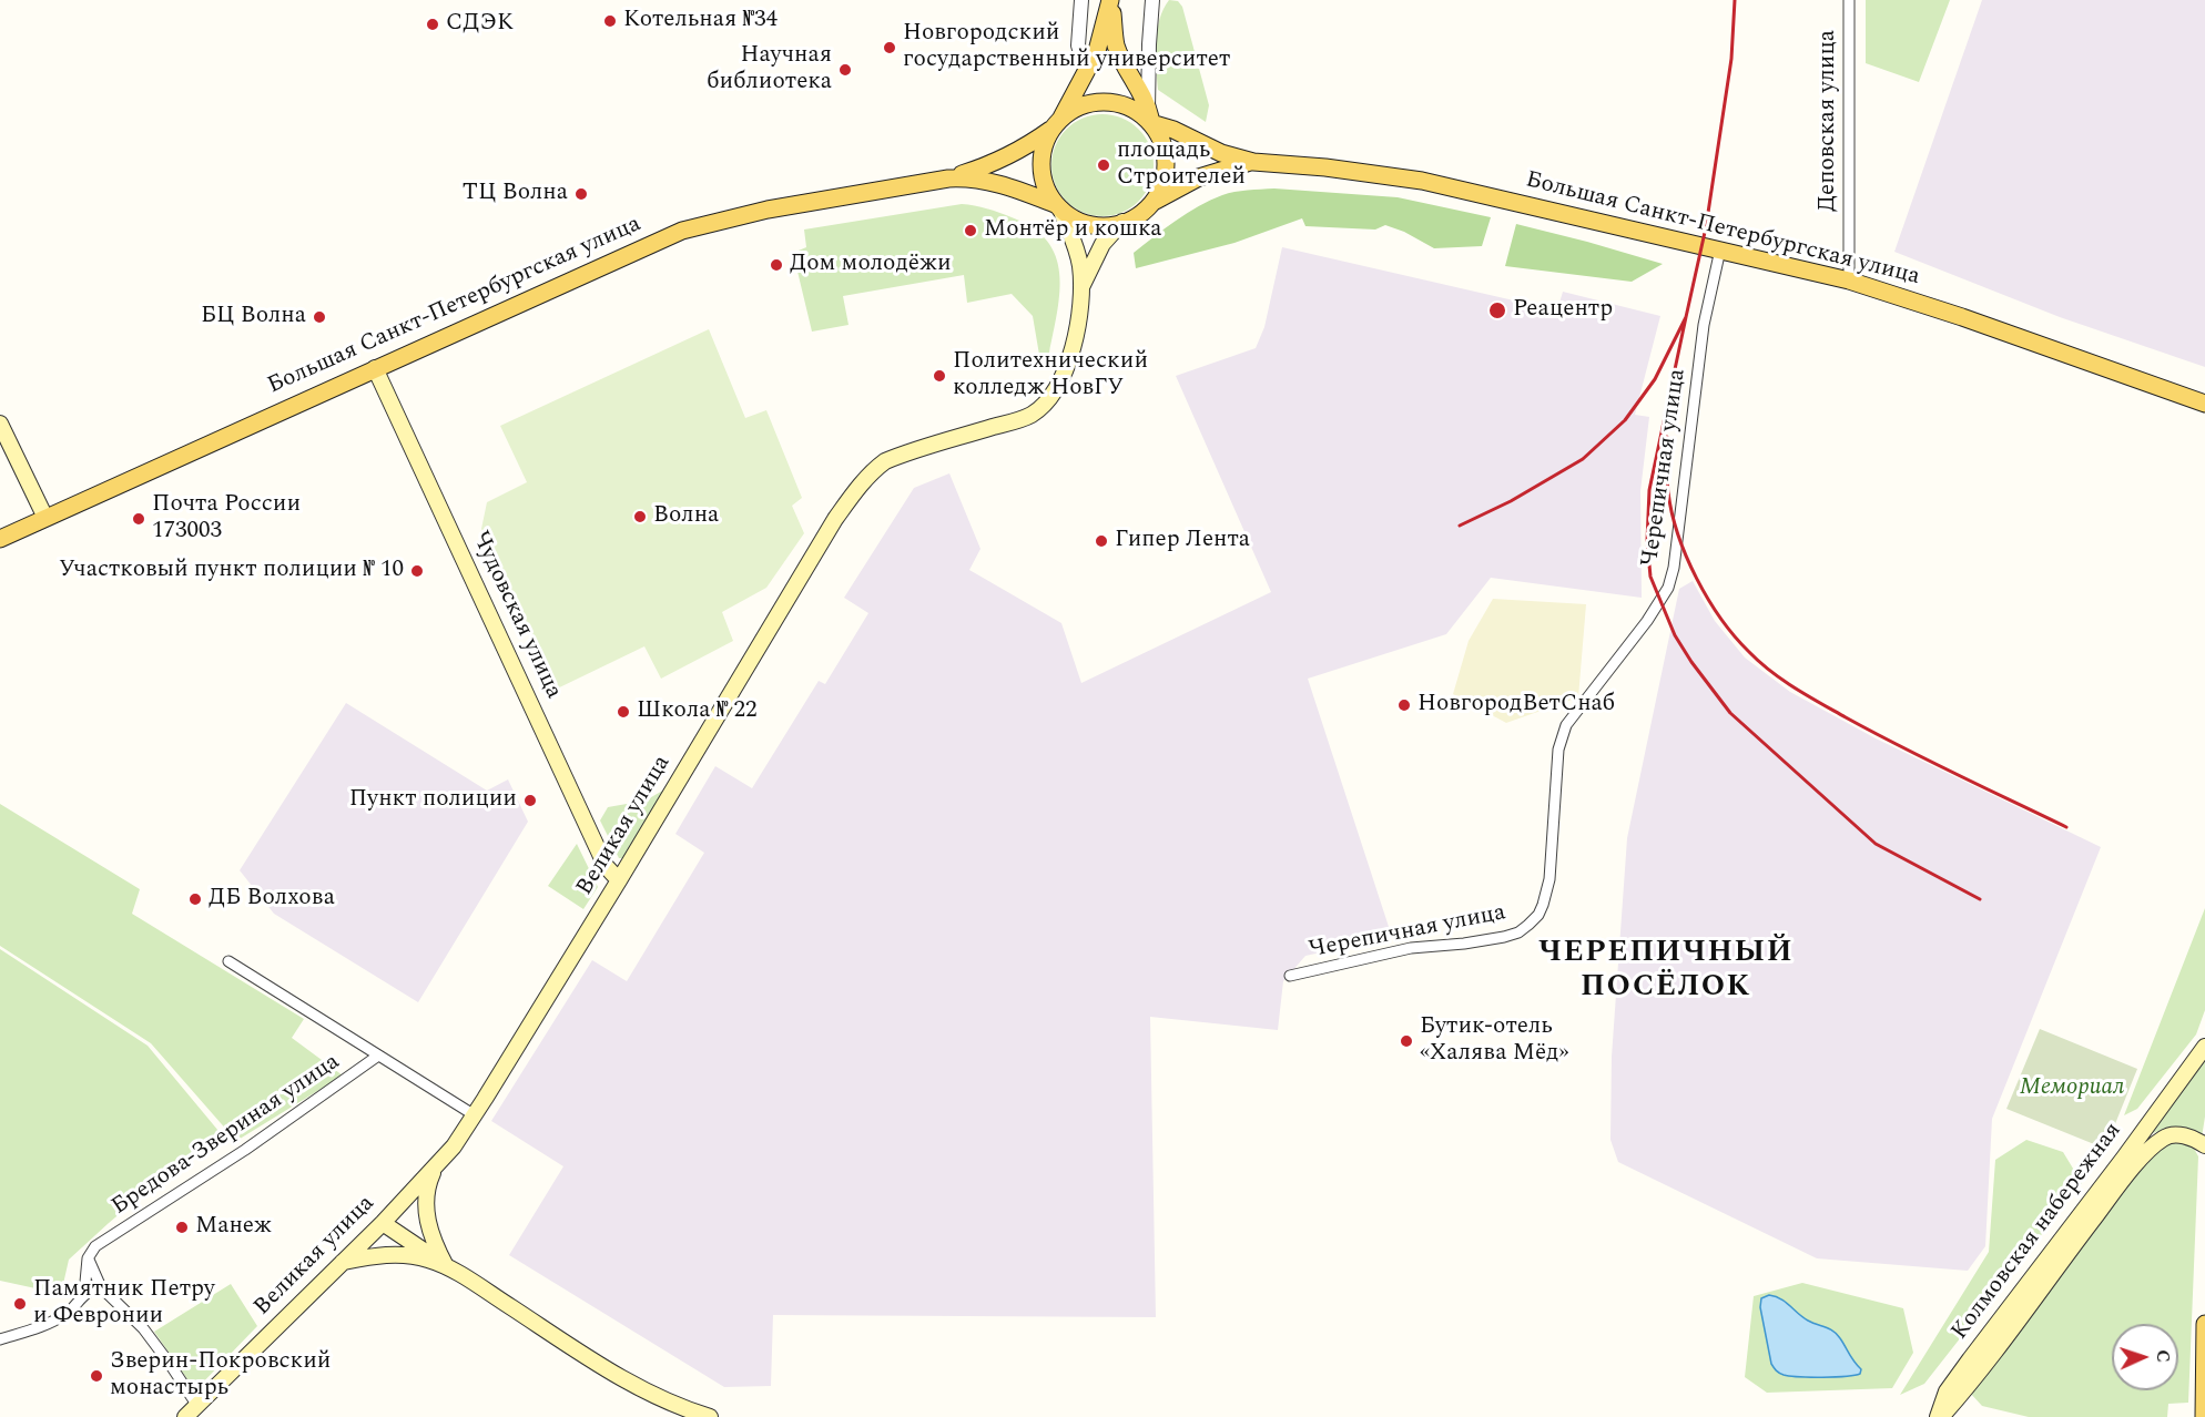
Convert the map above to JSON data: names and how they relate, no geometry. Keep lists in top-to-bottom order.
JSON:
{
  "streets": {
    "main road": [
      "Большая Санкт-Петербургская улица",
      "Чудовская улица",
      "Великая улица",
      "Колмовская набережная"
    ],
    "street": ["Деповская улица", "Черепичная улица", "Бредова-Звериная улица"]
  },
  "crossings": [
    ["Деповская улица", "Большая Санкт-Петербургская улица"],
    ["Большая Санкт-Петербургская улица", "Черепичная улица"],
    ["Большая Санкт-Петербургская улица", "Чудовская улица"],
    ["Чудовская улица", "Великая улица"]
  ],
  "districts": ["ЧЕРЕПИЧНЫЙ ПОСЁЛОК"],
  "parks": ["Мемориал"],
  "places": [
    "Котельная №34",
    "СДЭК",
    "Новгородский государственный университет",
    "Научная библиотека",
    "площадь Строителей",
    "ТЦ Волна",
    "Монтёр и кошка",
    "Дом молодёжи",
    "Реацентр",
    "БЦ Волна",
    "Политехнический колледж НовГУ",
    "Волна",
    "Почта России 173003",
    "Гипер Лента",
    "Участковый пункт полиции № 10",
    "НовгородВетСнаб",
    "Школа № 22",
    "Пункт полиции",
    "ДБ Волхова",
    "Бутик-отель «Халява Мёд»",
    "Манеж",
    "Памятник Петру и Февронии",
    "Зверин-Покровский монастырь"
  ],
  "north": "right"
}
